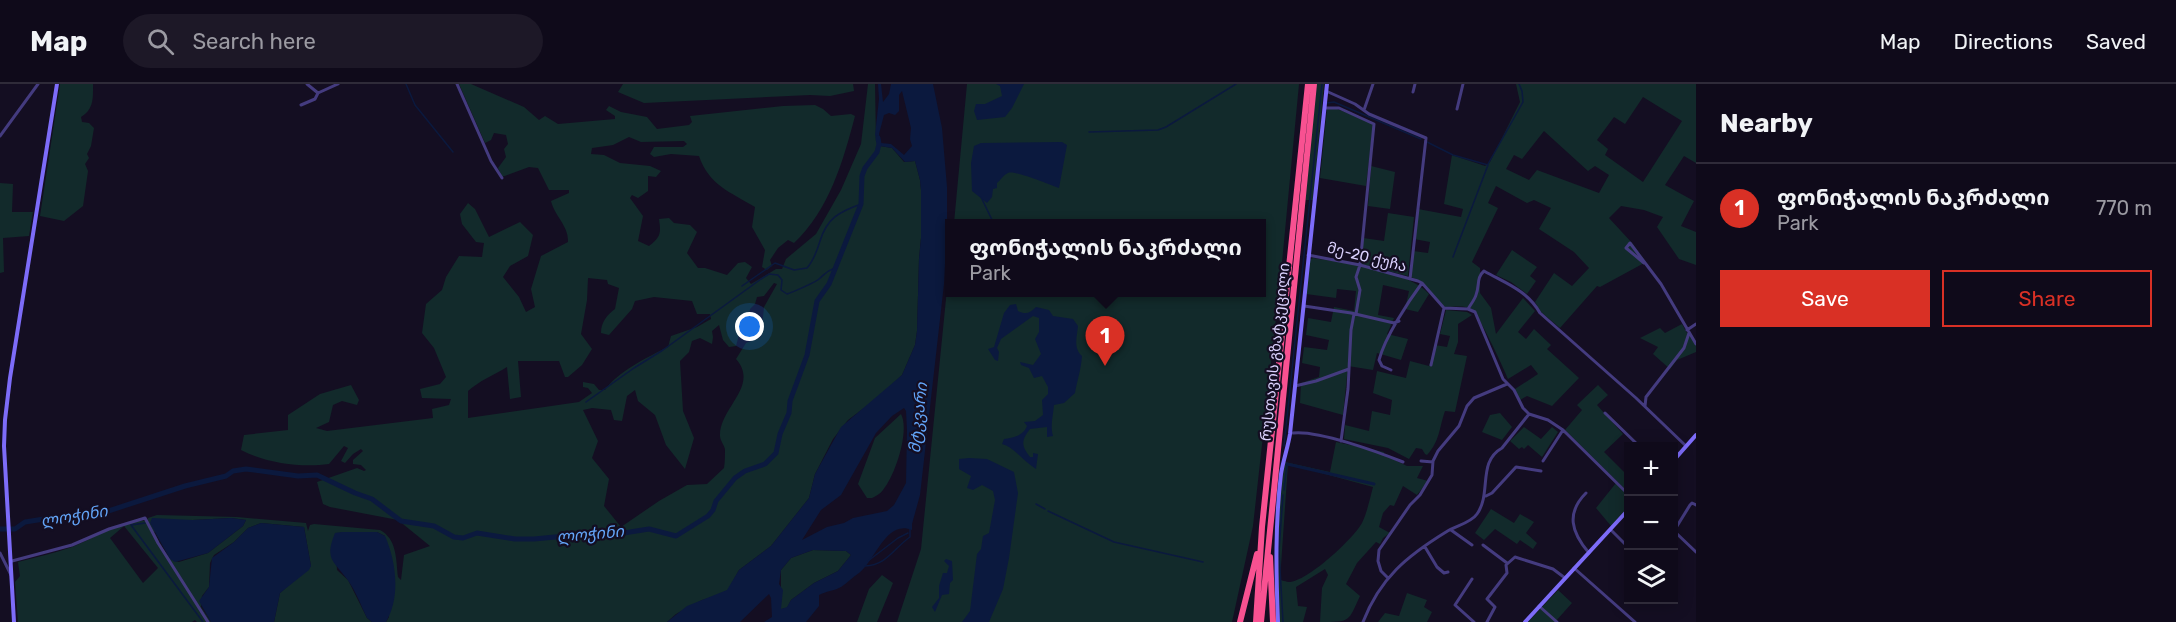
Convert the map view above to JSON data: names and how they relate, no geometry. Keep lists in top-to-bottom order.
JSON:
{
  "streets": {
    "highway": ["რუსთავის გზატკეცილი"],
    "street": ["მე-20 ქუჩა"]
  },
  "water": ["მტკვარი", "ლოჭინი"],
  "page": {
    "header": "Map",
    "search": "Search here",
    "nav": ["Map", "Directions", "Saved"],
    "heading": "Nearby",
    "list": [
      {
        "mark": "1",
        "name": "ფონიჭალის ნაკრძალი",
        "note": "Park",
        "value": "770 m"
      }
    ],
    "popup": ["ფონიჭალის ნაკრძალი", "Park"],
    "buttons": ["Save", "Share"],
    "pins": "1",
    "map_buttons": ["+", "−"]
  }
}
